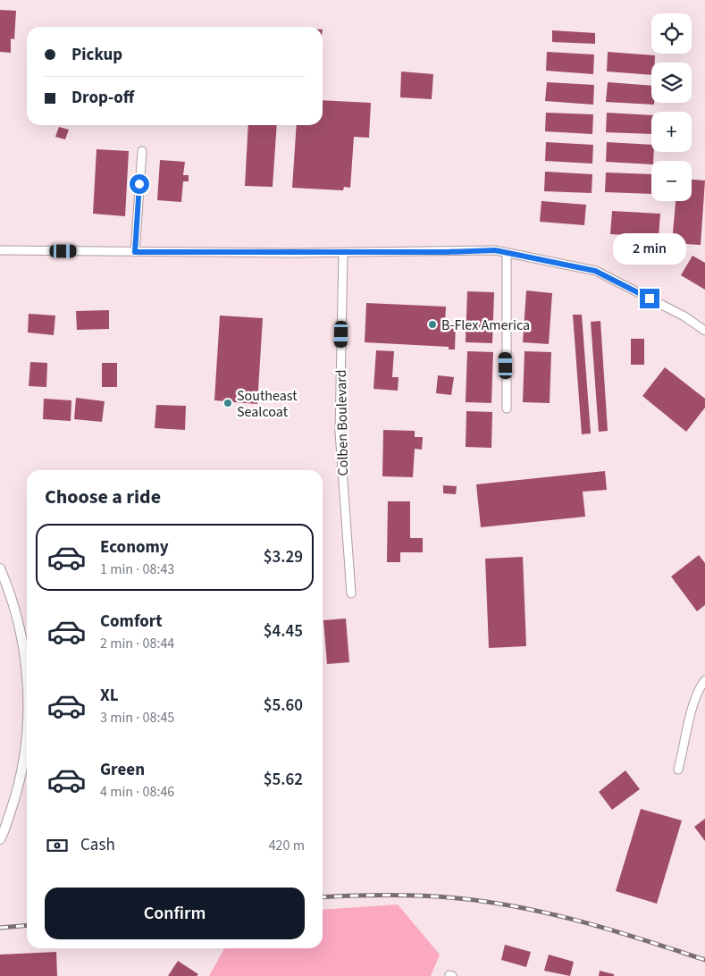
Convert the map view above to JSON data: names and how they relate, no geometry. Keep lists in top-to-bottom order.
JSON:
{
  "streets": {
    "street": ["Colben Boulevard"]
  },
  "places": ["B-Flex America", "Southeast Sealcoat"],
  "page": {
    "map_buttons": ["+", "−"],
    "banner": ["Pickup", "Drop-off"],
    "bubble": "2 min",
    "heading": "Choose a ride",
    "list": [
      {
        "name": "Economy",
        "note": "1 min · 08:43",
        "value": "$3.29"
      },
      {
        "name": "Comfort",
        "note": "2 min · 08:44",
        "value": "$4.45"
      },
      {
        "name": "XL",
        "note": "3 min · 08:45",
        "value": "$5.60"
      },
      {
        "name": "Green",
        "note": "4 min · 08:46",
        "value": "$5.62"
      }
    ],
    "pay": ["Cash", "420 m"],
    "buttons": "Confirm"
  }
}
